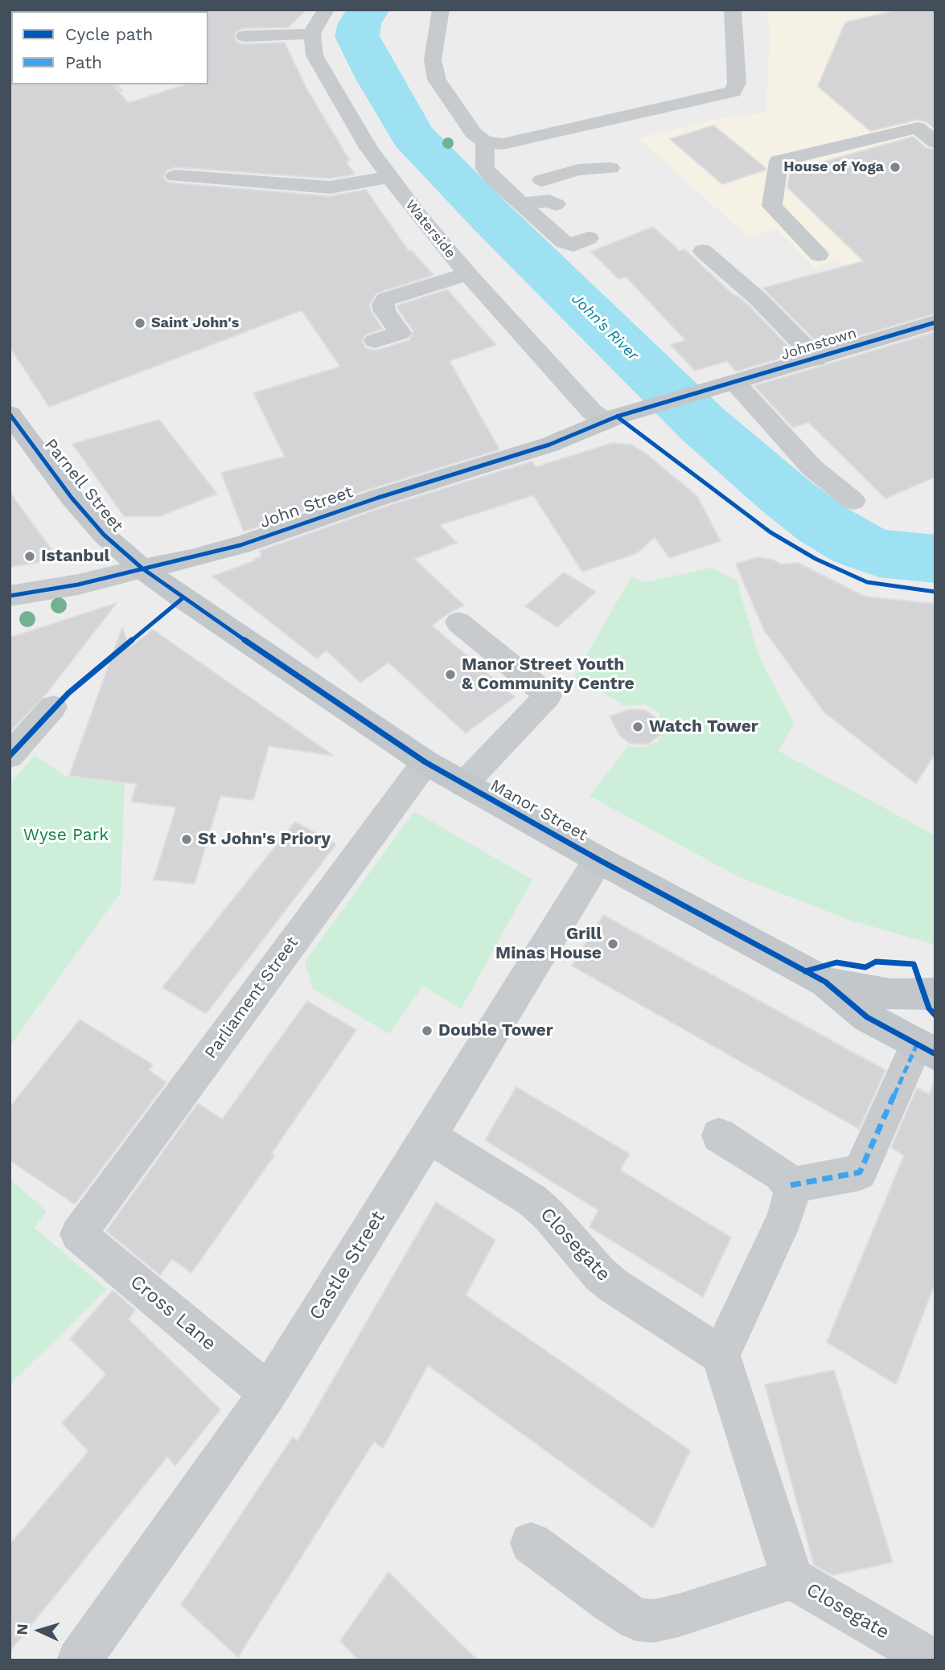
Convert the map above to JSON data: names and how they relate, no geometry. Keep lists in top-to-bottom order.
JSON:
{
  "streets": {
    "main road": [
      "Johnstown",
      "Parnell Street",
      "John Street",
      "Manor Street"
    ],
    "street": [
      "Waterside",
      "Parliament Street",
      "Closegate",
      "Castle Street",
      "Cross Lane"
    ]
  },
  "crossings": [
    ["Waterside", "John Street"],
    ["Johnstown", "John Street"],
    ["Parnell Street", "John Street"],
    ["Parnell Street", "Manor Street"],
    ["John Street", "Manor Street"],
    ["Manor Street", "Parliament Street"],
    ["Manor Street", "Castle Street"],
    ["Parliament Street", "Cross Lane"],
    ["Closegate", "Castle Street"],
    ["Castle Street", "Cross Lane"]
  ],
  "water": ["John's River"],
  "parks": ["Wyse Park"],
  "places": [
    "House of Yoga",
    "Saint John's",
    "Istanbul",
    "Manor Street Youth & Community Centre",
    "Watch Tower",
    "St John's Priory",
    "Grill Minas House",
    "Double Tower"
  ],
  "legend": ["Cycle path", "Path"],
  "north": "left"
}
